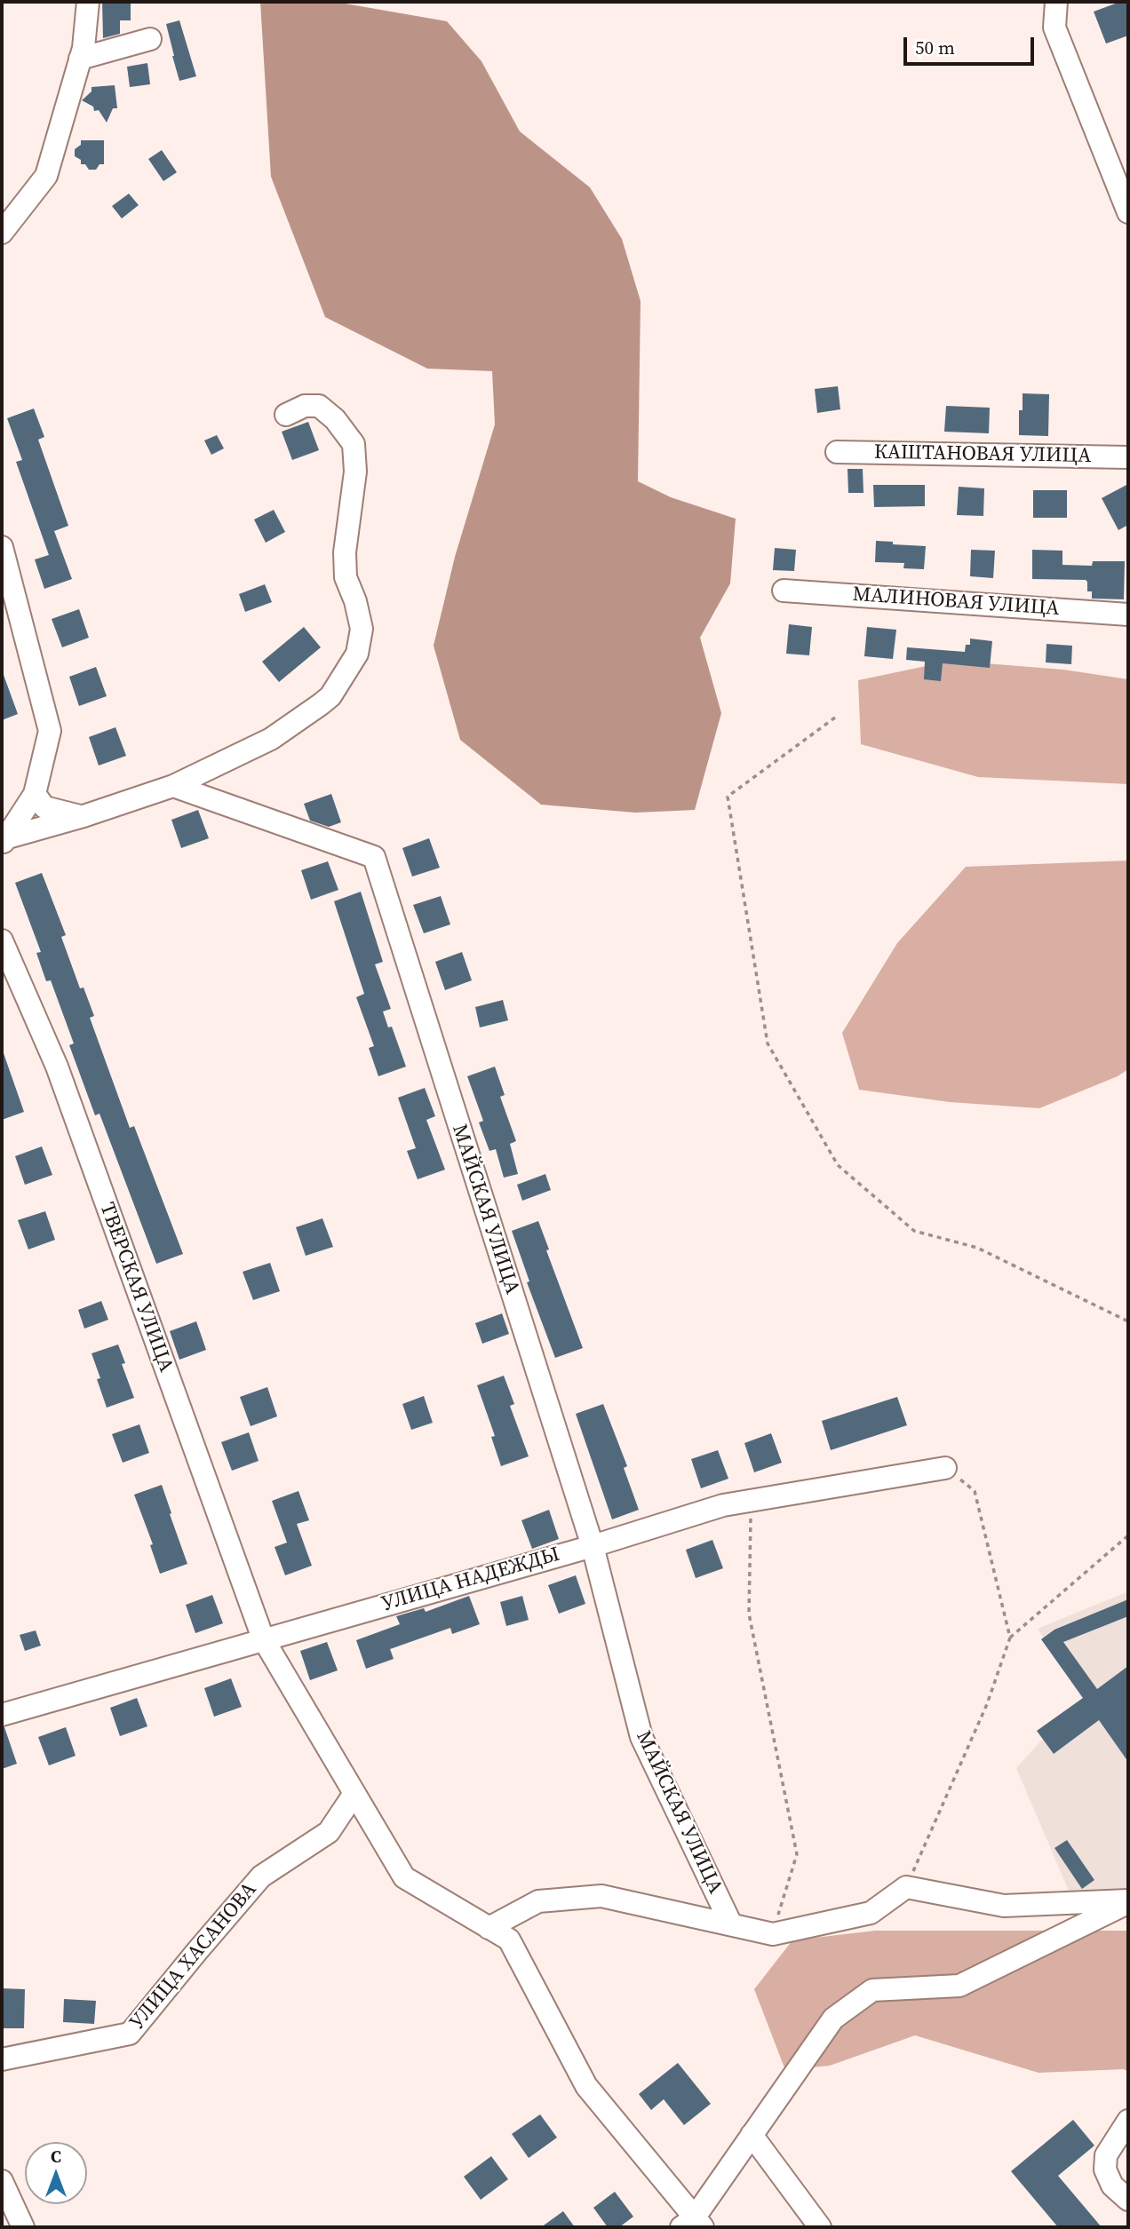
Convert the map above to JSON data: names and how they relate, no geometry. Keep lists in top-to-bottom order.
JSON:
{
  "streets": {
    "street": [
      "КАШТАНОВАЯ УЛИЦА",
      "МАЛИНОВАЯ УЛИЦА",
      "МАЙСКАЯ УЛИЦА",
      "ТВЕРСКАЯ УЛИЦА",
      "УЛИЦА НАДЕЖДЫ",
      "УЛИЦА ХАСАНОВА"
    ]
  },
  "crossings": [
    ["МАЙСКАЯ УЛИЦА", "УЛИЦА НАДЕЖДЫ"],
    ["ТВЕРСКАЯ УЛИЦА", "УЛИЦА НАДЕЖДЫ"],
    ["ТВЕРСКАЯ УЛИЦА", "УЛИЦА ХАСАНОВА"]
  ],
  "scale_bar": "50 m",
  "north": "top"
}
